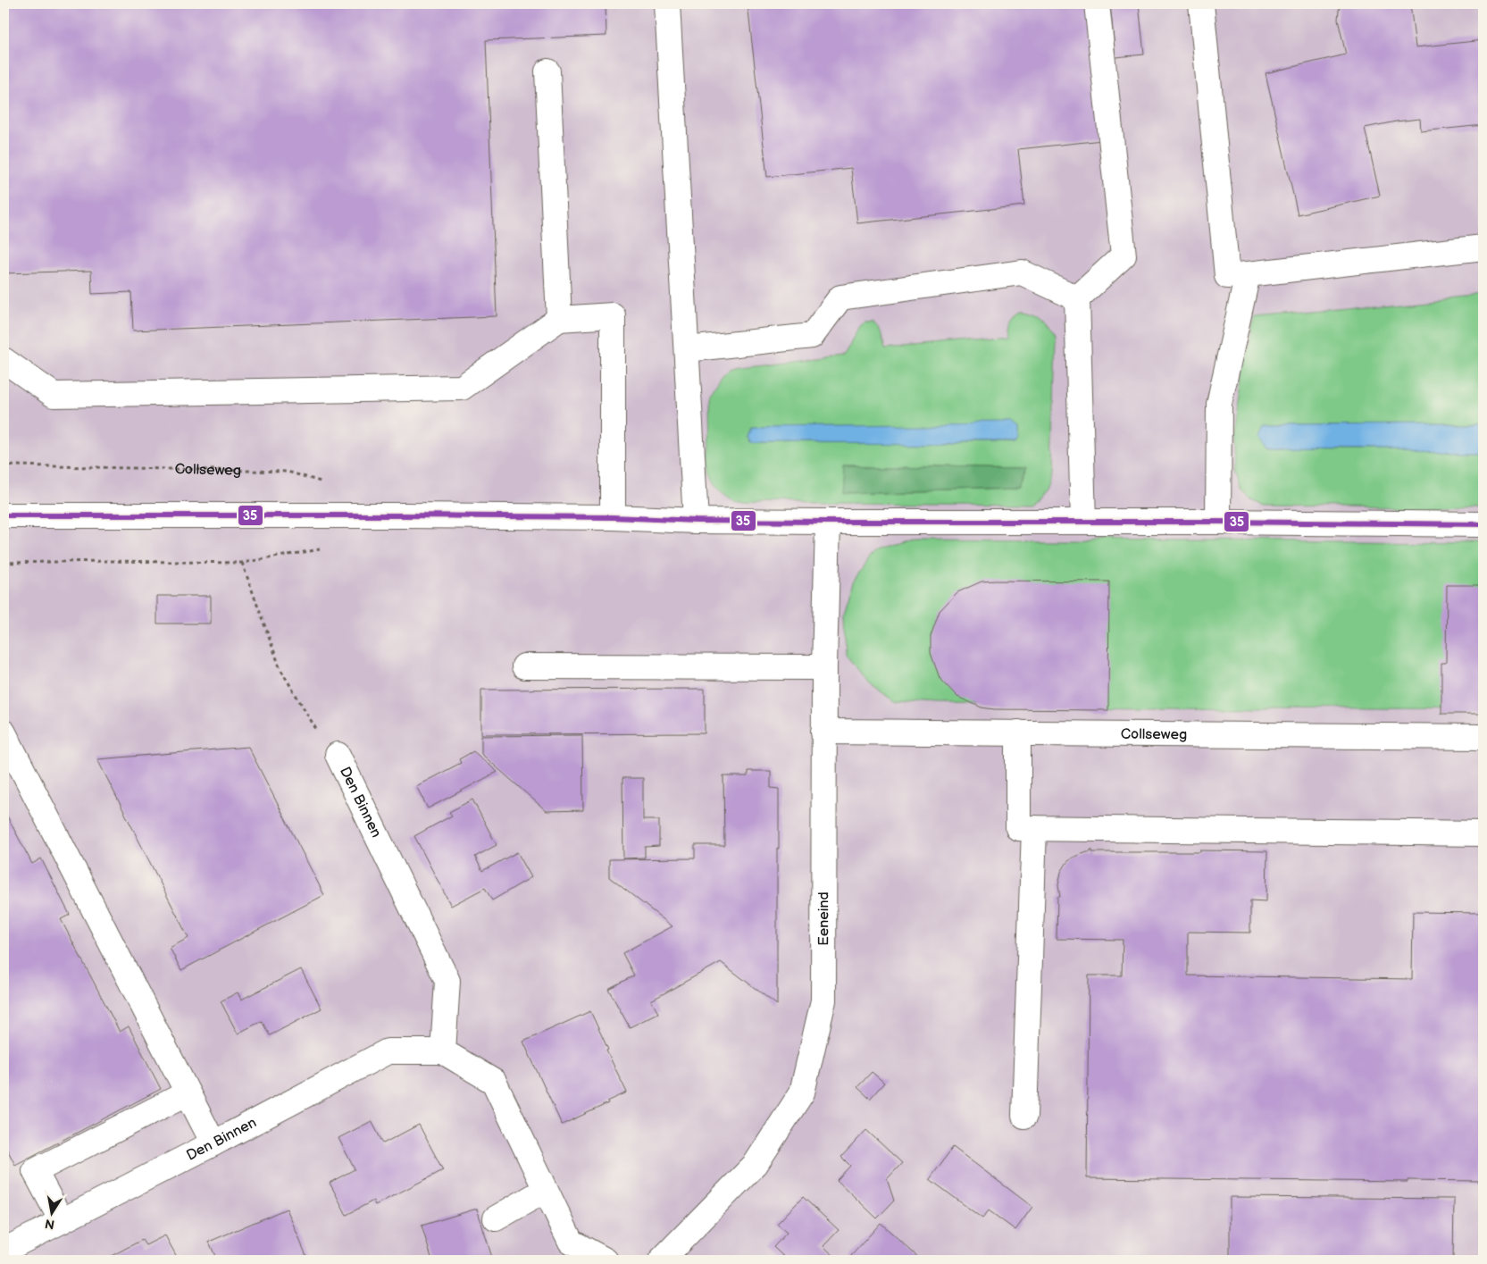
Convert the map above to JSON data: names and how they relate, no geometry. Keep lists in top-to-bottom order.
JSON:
{
  "streets": {
    "street": ["Collseweg", "Den Binnen", "Eeneind"]
  },
  "crossings": [
    ["Collseweg", "Eeneind"]
  ],
  "lines": ["transit line 35"],
  "north": "bottom"
}
